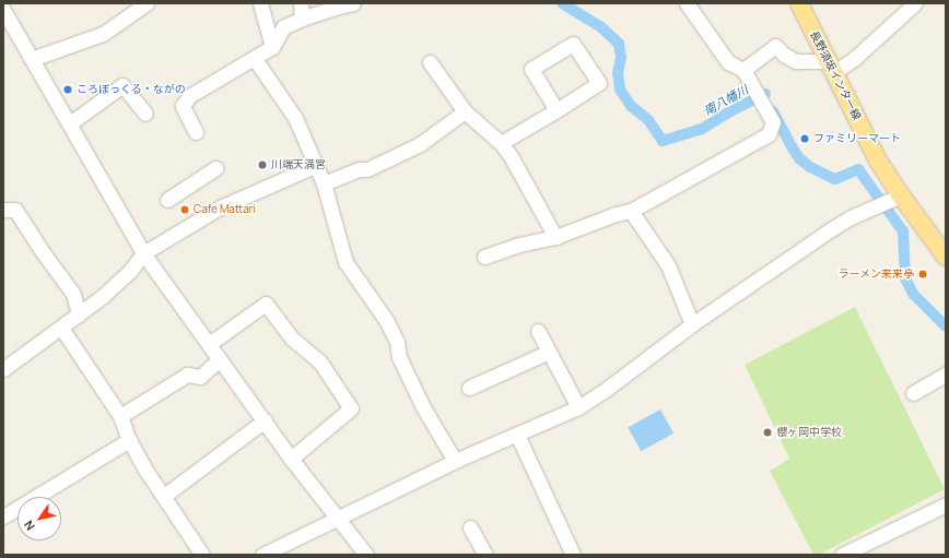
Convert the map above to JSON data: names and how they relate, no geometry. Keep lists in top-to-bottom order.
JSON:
{
  "streets": {
    "main road": ["長野須坂インター線"]
  },
  "water": ["南八幡川"],
  "places": [
    "ころぼっくる・ながの",
    "ファミリーマート",
    "川端天満宮",
    "Cafe Mattari",
    "ラーメン来来亭",
    "櫻ヶ岡中学校"
  ],
  "north": "bottom left"
}
